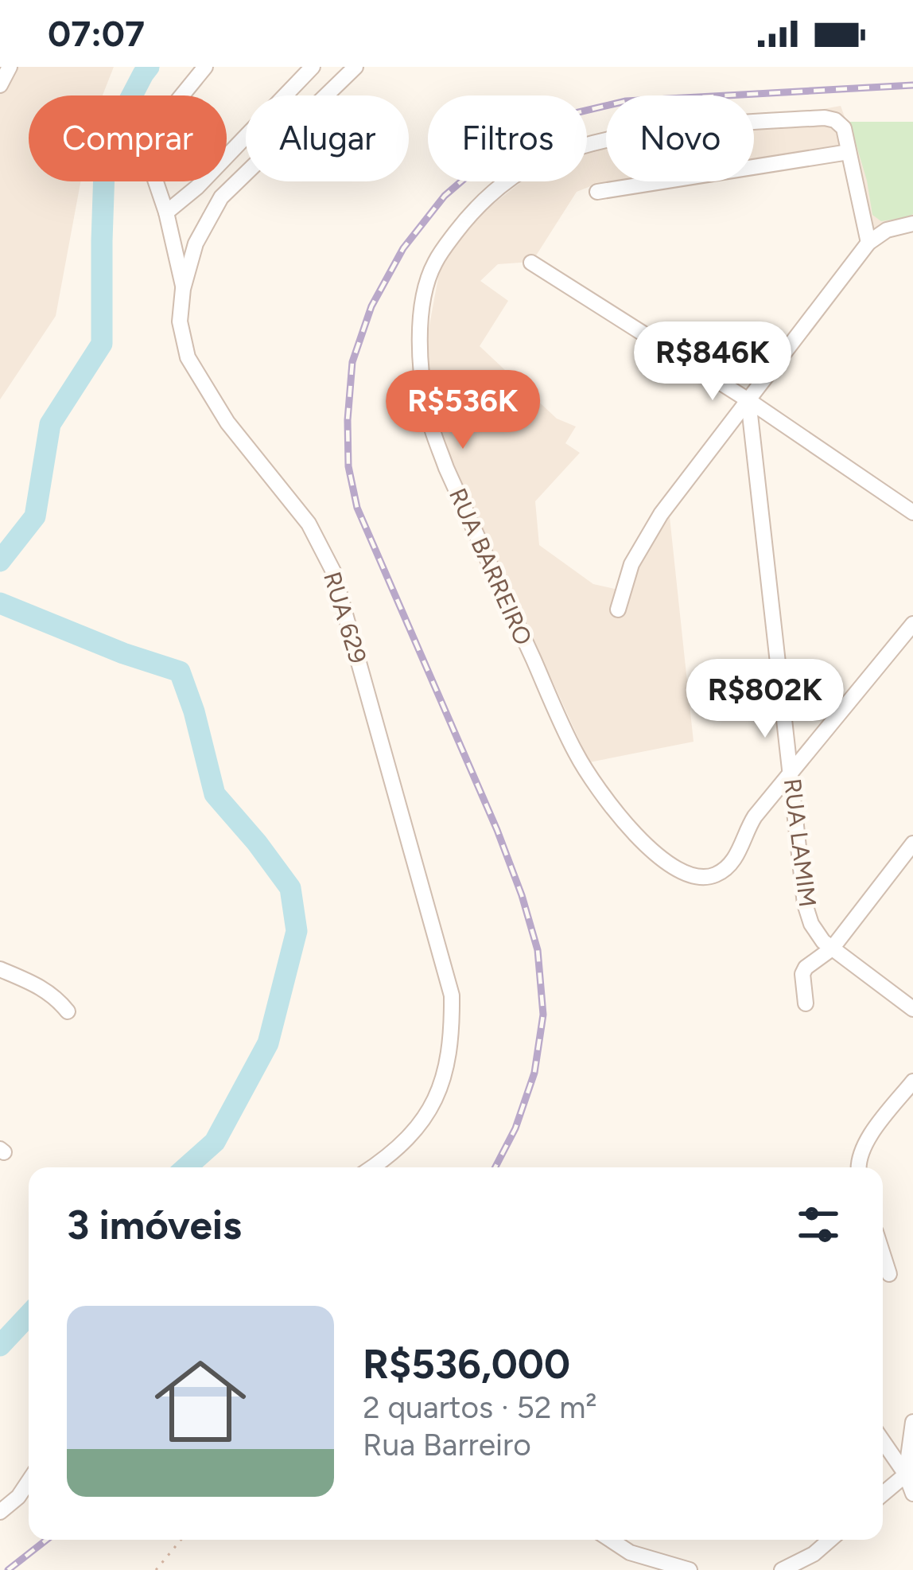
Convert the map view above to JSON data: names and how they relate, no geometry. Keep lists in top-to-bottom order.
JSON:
{
  "streets": {
    "street": ["RUA BARREIRO", "RUA 629", "RUA LAMIM"]
  },
  "crossings": [
    ["RUA BARREIRO", "RUA LAMIM"]
  ],
  "page": {
    "status": "07:07",
    "chip": [
      "Comprar",
      "Alugar",
      "Filtros",
      "Novo"
    ],
    "price": ["R$846K", "R$536K", "R$802K"],
    "heading": "3 imóveis",
    "list": [
      {
        "name": "R$536,000",
        "note": "2 quartos · 52 m² · Rua Barreiro"
      }
    ]
  }
}
